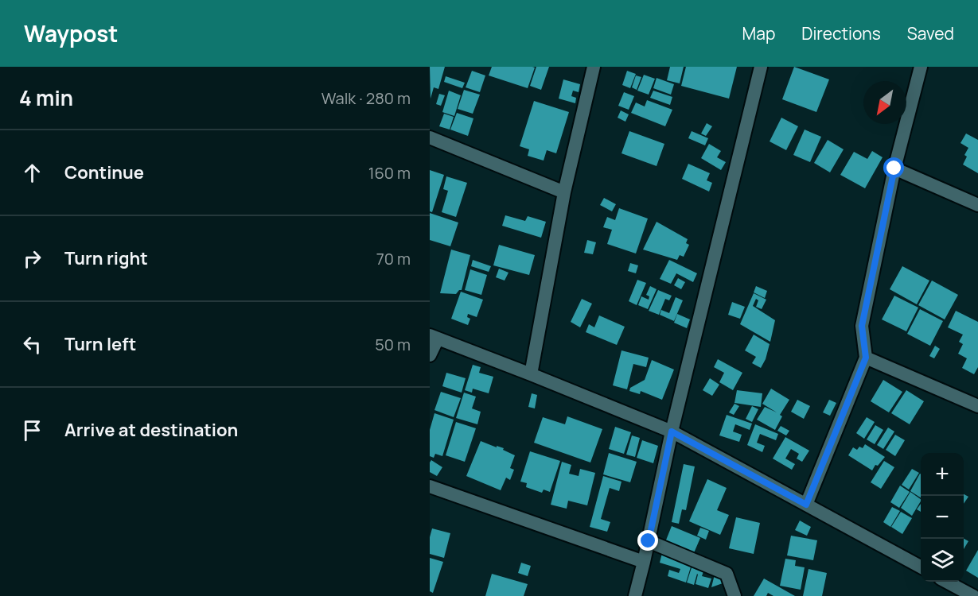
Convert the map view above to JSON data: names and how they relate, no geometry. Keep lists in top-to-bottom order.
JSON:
{
  "north": "bottom left",
  "page": {
    "header": "Waypost",
    "nav": ["Map", "Directions", "Saved"],
    "heading": ["4 min", "Walk · 280 m"],
    "list": [
      ["Continue", "160 m"],
      ["Turn right", "70 m"],
      ["Turn left", "50 m"],
      "Arrive at destination"
    ],
    "map_buttons": ["+", "−"]
  }
}
